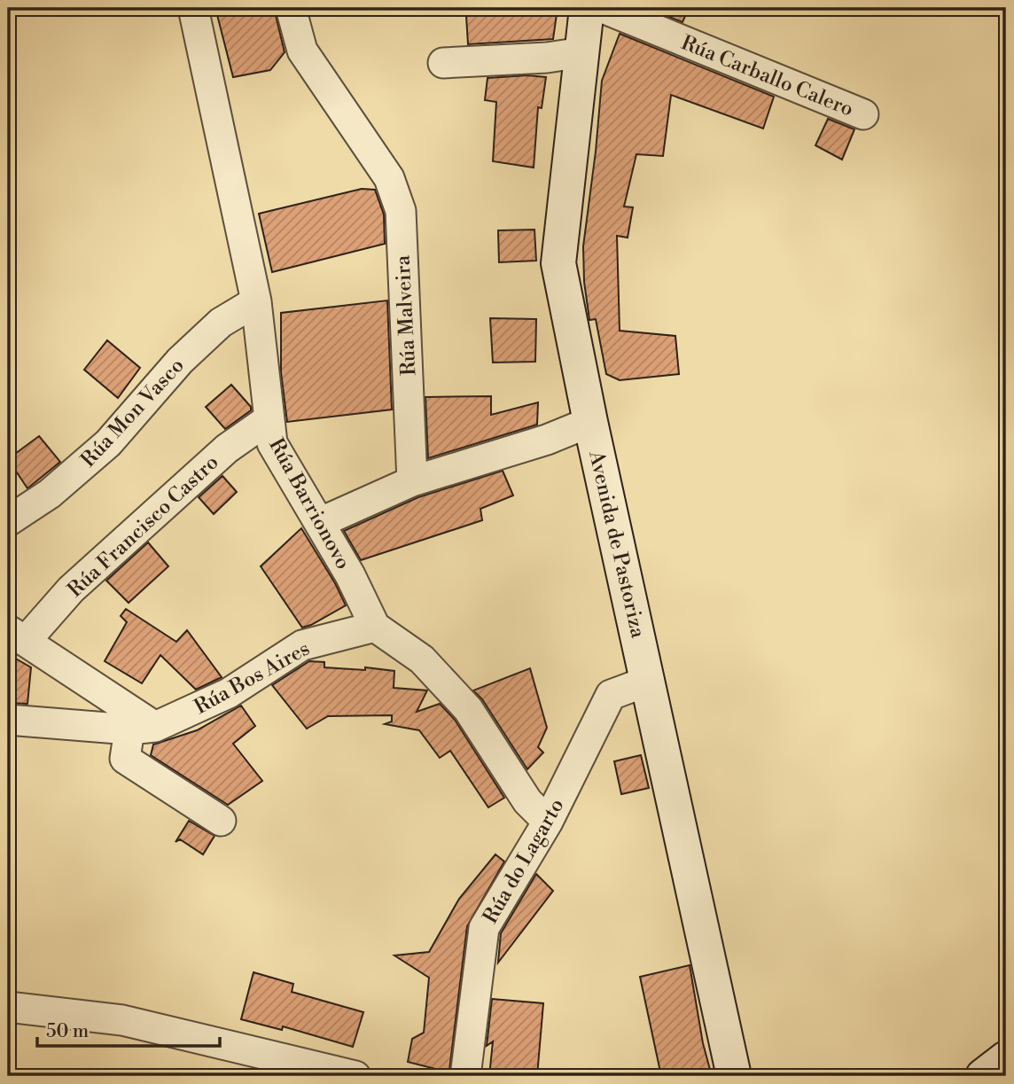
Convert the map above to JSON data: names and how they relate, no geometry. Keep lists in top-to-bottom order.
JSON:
{
  "streets": {
    "street": [
      "Rúa Carballo Calero",
      "Rúa Malveira",
      "Rúa Mon Vasco",
      "Rúa Barrionovo",
      "Rúa Francisco Castro",
      "Avenida de Pastoriza",
      "Rúa Bos Aires",
      "Rúa do Lagarto"
    ]
  },
  "crossings": [
    ["Rúa Mon Vasco", "Rúa Barrionovo"],
    ["Rúa Barrionovo", "Rúa Francisco Castro"],
    ["Rúa Barrionovo", "Rúa Bos Aires"],
    ["Rúa Barrionovo", "Rúa do Lagarto"],
    ["Avenida de Pastoriza", "Rúa do Lagarto"]
  ],
  "scale_bar": "50 m"
}
